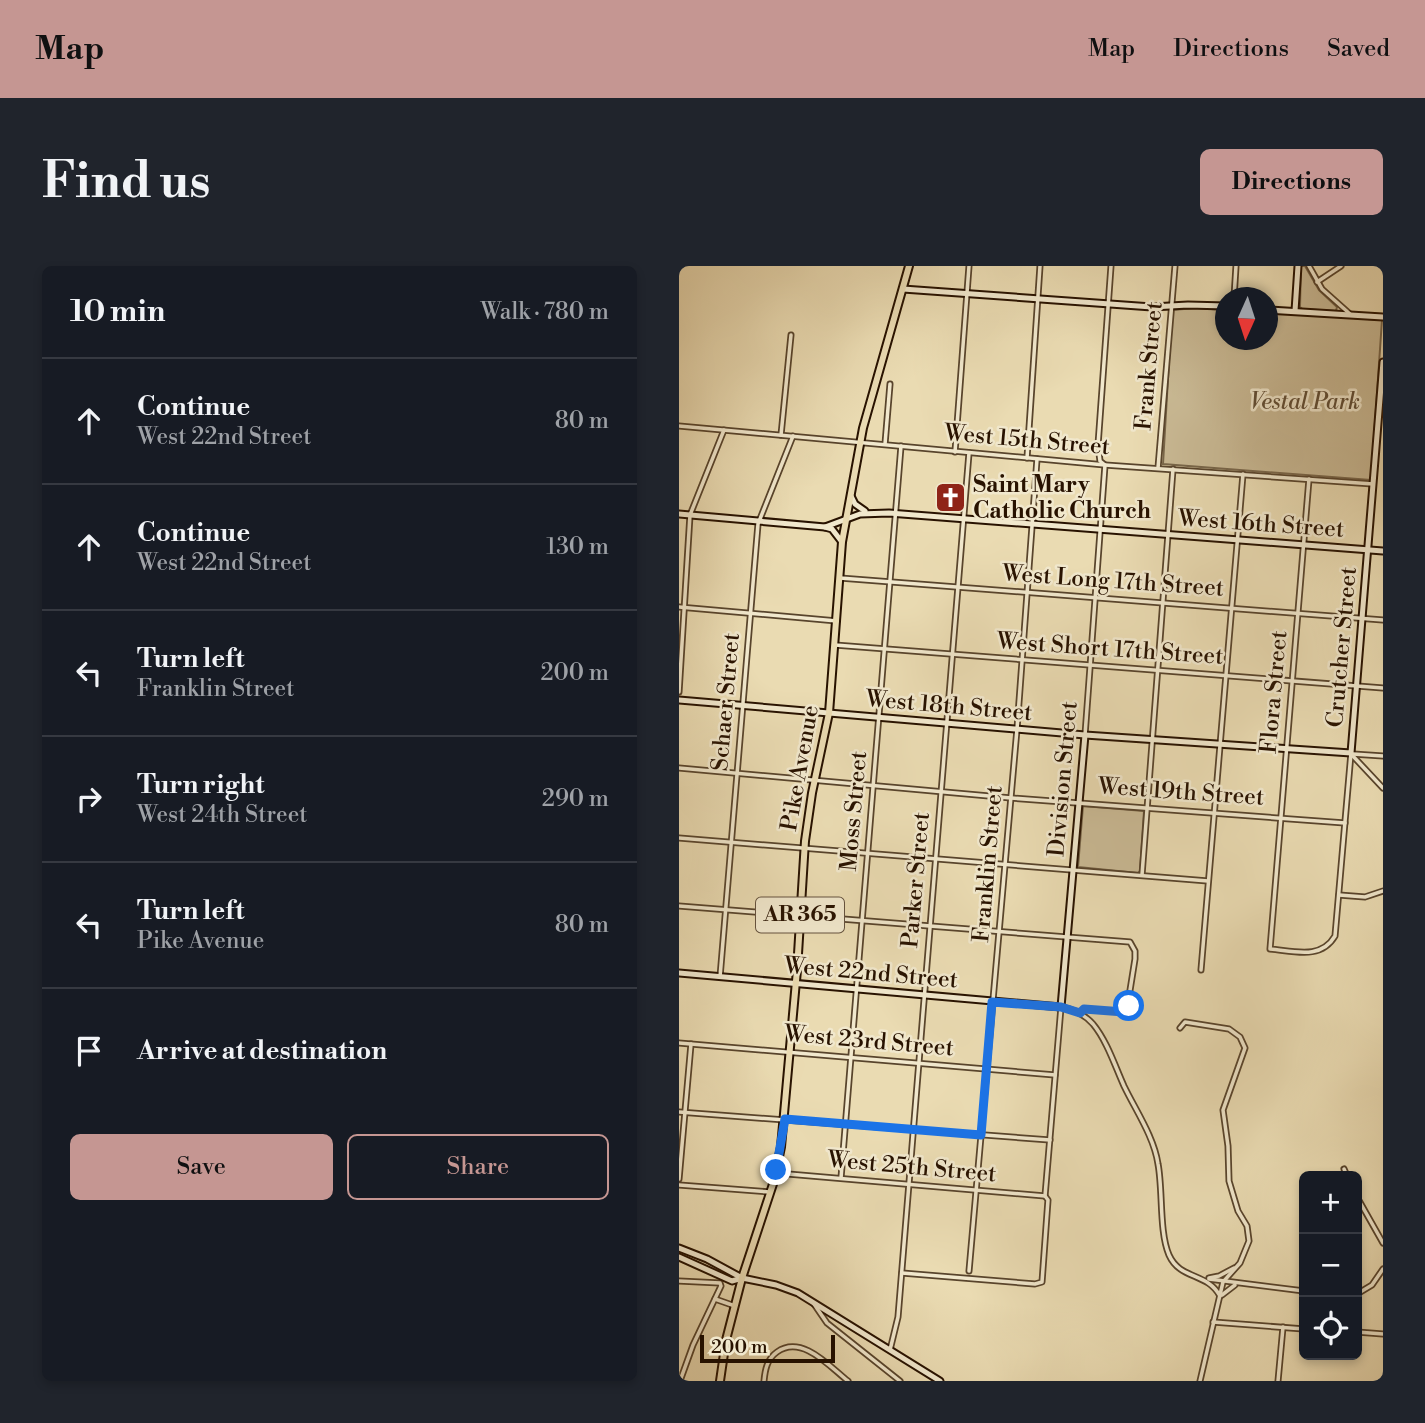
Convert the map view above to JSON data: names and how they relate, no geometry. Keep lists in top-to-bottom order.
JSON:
{
  "streets": {
    "main road": ["Pike Avenue", "AR 365"],
    "street": [
      "Frank Street",
      "West 15th Street",
      "West 16th Street",
      "West Long 17th Street",
      "Crutcher Street",
      "West Short 17th Street",
      "Flora Street",
      "Schaer Street",
      "West 18th Street",
      "Division Street",
      "West 19th Street",
      "Moss Street",
      "Franklin Street",
      "Parker Street",
      "West 22nd Street",
      "West 23rd Street",
      "West 25th Street"
    ]
  },
  "crossings": [
    ["Frank Street", "West 15th Street"],
    ["West 15th Street", "Crutcher Street"],
    ["West 15th Street", "Flora Street"],
    ["West 15th Street", "Schaer Street"],
    ["West 15th Street", "Pike Avenue"],
    ["West 15th Street", "Division Street"],
    ["West 15th Street", "Moss Street"],
    ["West 15th Street", "Franklin Street"],
    ["West 15th Street", "Parker Street"],
    ["West 16th Street", "Crutcher Street"],
    ["West 16th Street", "Flora Street"],
    ["West 16th Street", "Schaer Street"],
    ["West 16th Street", "Pike Avenue"],
    ["West 16th Street", "Division Street"],
    ["West 16th Street", "Moss Street"],
    ["West 16th Street", "Franklin Street"],
    ["West 16th Street", "Parker Street"],
    ["West Long 17th Street", "Crutcher Street"],
    ["West Long 17th Street", "Flora Street"],
    ["West Long 17th Street", "Pike Avenue"],
    ["West Long 17th Street", "Division Street"],
    ["West Long 17th Street", "Moss Street"],
    ["West Long 17th Street", "Franklin Street"],
    ["West Long 17th Street", "Parker Street"],
    ["Crutcher Street", "West Short 17th Street"],
    ["Crutcher Street", "Flora Street"],
    ["Crutcher Street", "West 18th Street"],
    ["Crutcher Street", "West 19th Street"],
    ["West Short 17th Street", "Flora Street"],
    ["West Short 17th Street", "Pike Avenue"],
    ["West Short 17th Street", "Division Street"],
    ["West Short 17th Street", "Moss Street"],
    ["West Short 17th Street", "Franklin Street"],
    ["West Short 17th Street", "Parker Street"],
    ["Flora Street", "West 18th Street"],
    ["Flora Street", "West 19th Street"],
    ["Schaer Street", "West 18th Street"],
    ["Schaer Street", "West 19th Street"],
    ["Schaer Street", "West 22nd Street"],
    ["West 18th Street", "Pike Avenue"],
    ["West 18th Street", "Division Street"],
    ["West 18th Street", "Moss Street"],
    ["West 18th Street", "Franklin Street"],
    ["West 18th Street", "Parker Street"],
    ["Pike Avenue", "West 19th Street"],
    ["Pike Avenue", "AR 365"],
    ["Pike Avenue", "West 22nd Street"],
    ["Pike Avenue", "West 23rd Street"],
    ["Pike Avenue", "West 25th Street"],
    ["Division Street", "West 19th Street"],
    ["Division Street", "Parker Street"],
    ["Division Street", "West 22nd Street"],
    ["Division Street", "West 23rd Street"],
    ["Division Street", "West 25th Street"],
    ["West 19th Street", "Moss Street"],
    ["West 19th Street", "Franklin Street"],
    ["West 19th Street", "Parker Street"],
    ["Moss Street", "West 22nd Street"],
    ["Moss Street", "West 23rd Street"],
    ["Moss Street", "West 25th Street"],
    ["Franklin Street", "West 22nd Street"],
    ["Franklin Street", "West 23rd Street"],
    ["Franklin Street", "West 25th Street"],
    ["Parker Street", "West 22nd Street"],
    ["Parker Street", "West 23rd Street"],
    ["Parker Street", "West 25th Street"]
  ],
  "parks": ["Vestal Park"],
  "places": {
    "church": ["Saint Mary Catholic Church"]
  },
  "scale_bar": "200 m",
  "north": "bottom",
  "page": {
    "header": "Map",
    "nav": ["Map", "Directions", "Saved"],
    "buttons": [
      "Directions",
      ["Save", "Share"]
    ],
    "title": "Find us",
    "heading": ["10 min", "Walk · 780 m"],
    "list": [
      ["Continue", "West 22nd Street", "80 m"],
      ["Continue", "West 22nd Street", "130 m"],
      ["Turn left", "Franklin Street", "200 m"],
      ["Turn right", "West 24th Street", "290 m"],
      ["Turn left", "Pike Avenue", "80 m"],
      "Arrive at destination"
    ],
    "map_buttons": ["+", "−"],
    "scale": "200 m"
  }
}
